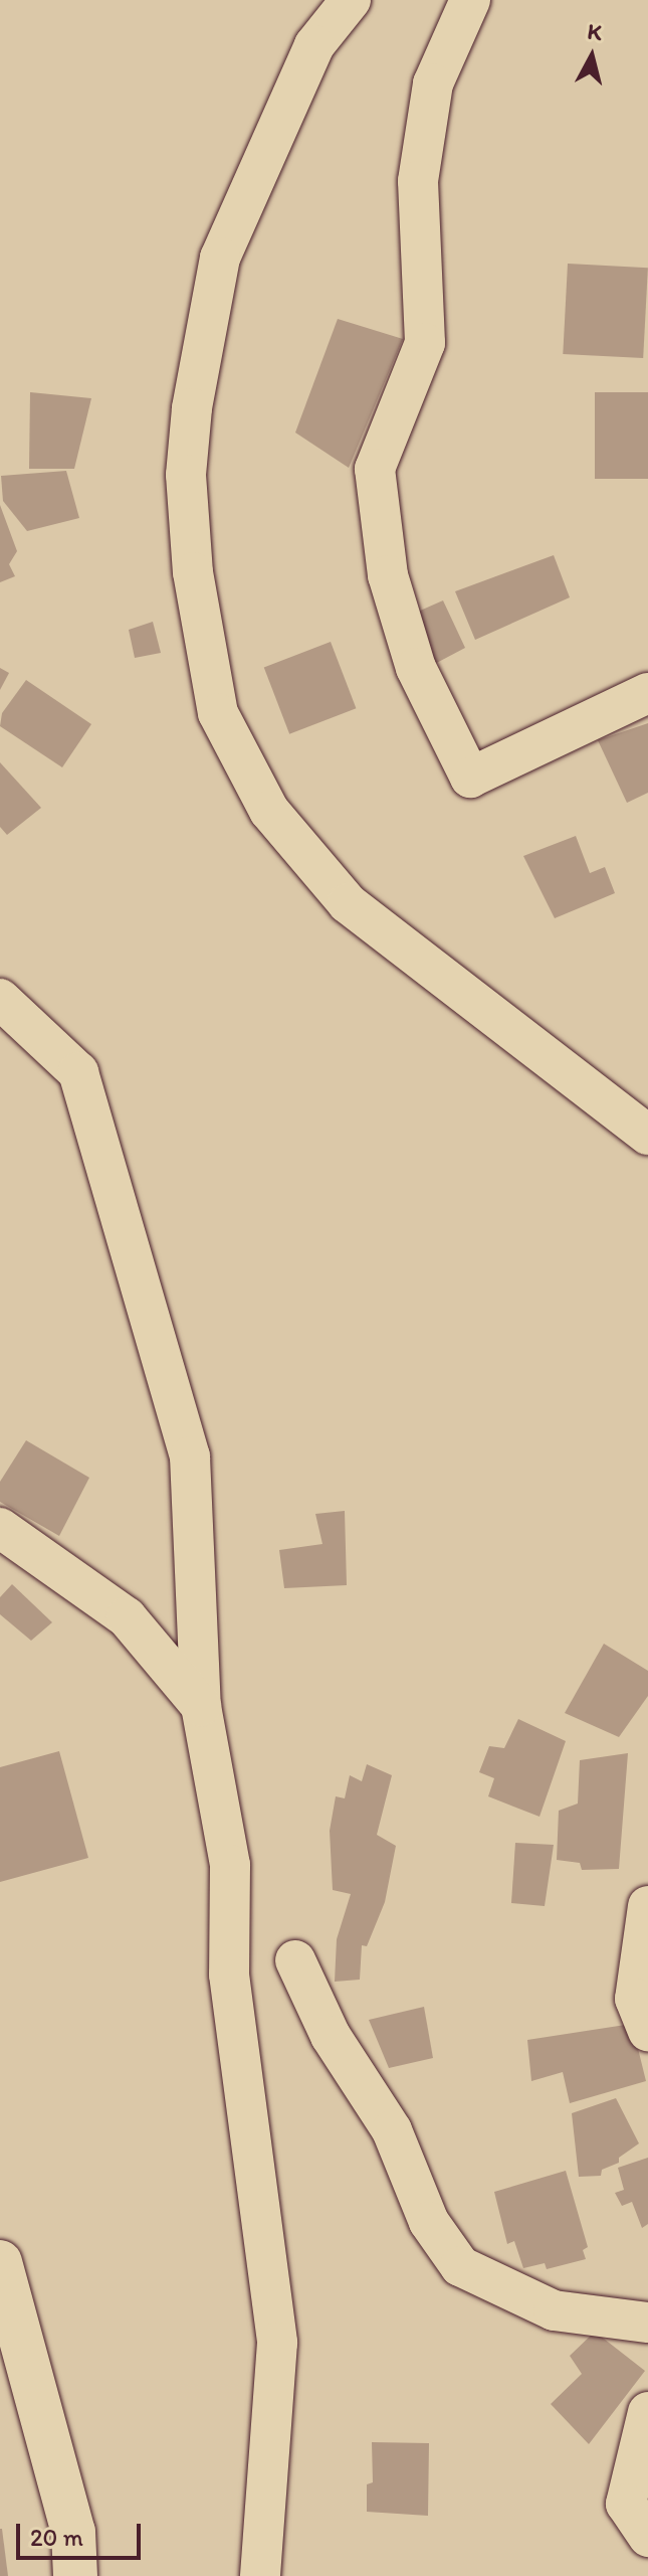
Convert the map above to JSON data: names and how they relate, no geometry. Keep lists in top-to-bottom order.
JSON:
{
  "scale_bar": "20 m",
  "north": "top"
}
